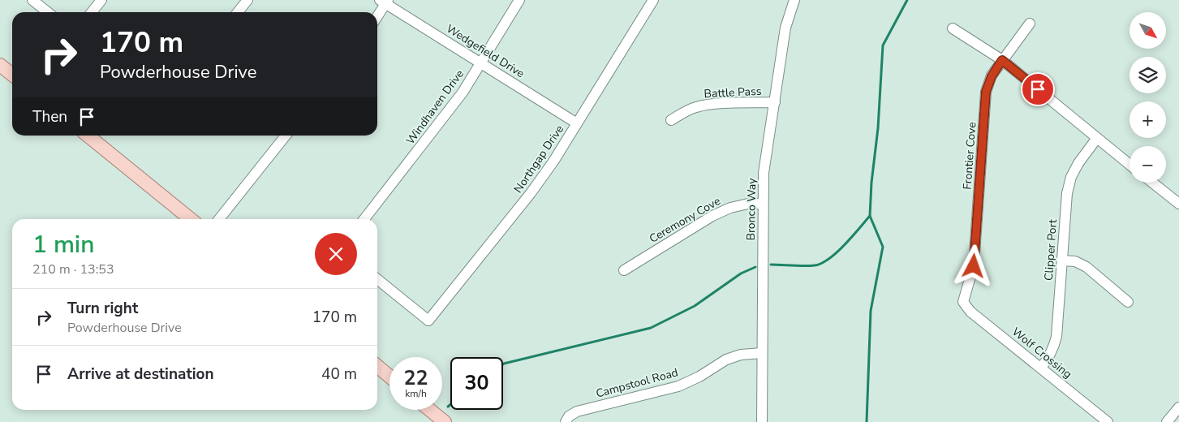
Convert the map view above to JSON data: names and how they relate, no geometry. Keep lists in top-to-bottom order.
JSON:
{
  "streets": {
    "street": [
      "Wedgefield Drive",
      "Battle Pass",
      "Windhaven Drive",
      "Frontier Cove",
      "Northgap Drive",
      "Bronco Way",
      "Ceremony Cove",
      "Clipper Port",
      "Wolf Crossing",
      "Campstool Road"
    ]
  },
  "crossings": [
    ["Wedgefield Drive", "Windhaven Drive"],
    ["Wedgefield Drive", "Northgap Drive"],
    ["Battle Pass", "Bronco Way"],
    ["Frontier Cove", "Wolf Crossing"],
    ["Bronco Way", "Ceremony Cove"],
    ["Bronco Way", "Campstool Road"],
    ["Clipper Port", "Wolf Crossing"]
  ],
  "north": "bottom right",
  "page": {
    "map_buttons": ["+", "−"],
    "turn": ["170 m", "Powderhouse Drive"],
    "then": "Then",
    "heading": ["1 min", "210 m · 13:53"],
    "list": [
      {
        "name": "Turn right",
        "note": "Powderhouse Drive",
        "value": "170 m"
      },
      {
        "name": "Arrive at destination",
        "value": "40 m"
      }
    ],
    "speed": "22 km/h",
    "limit": "30"
  }
}
